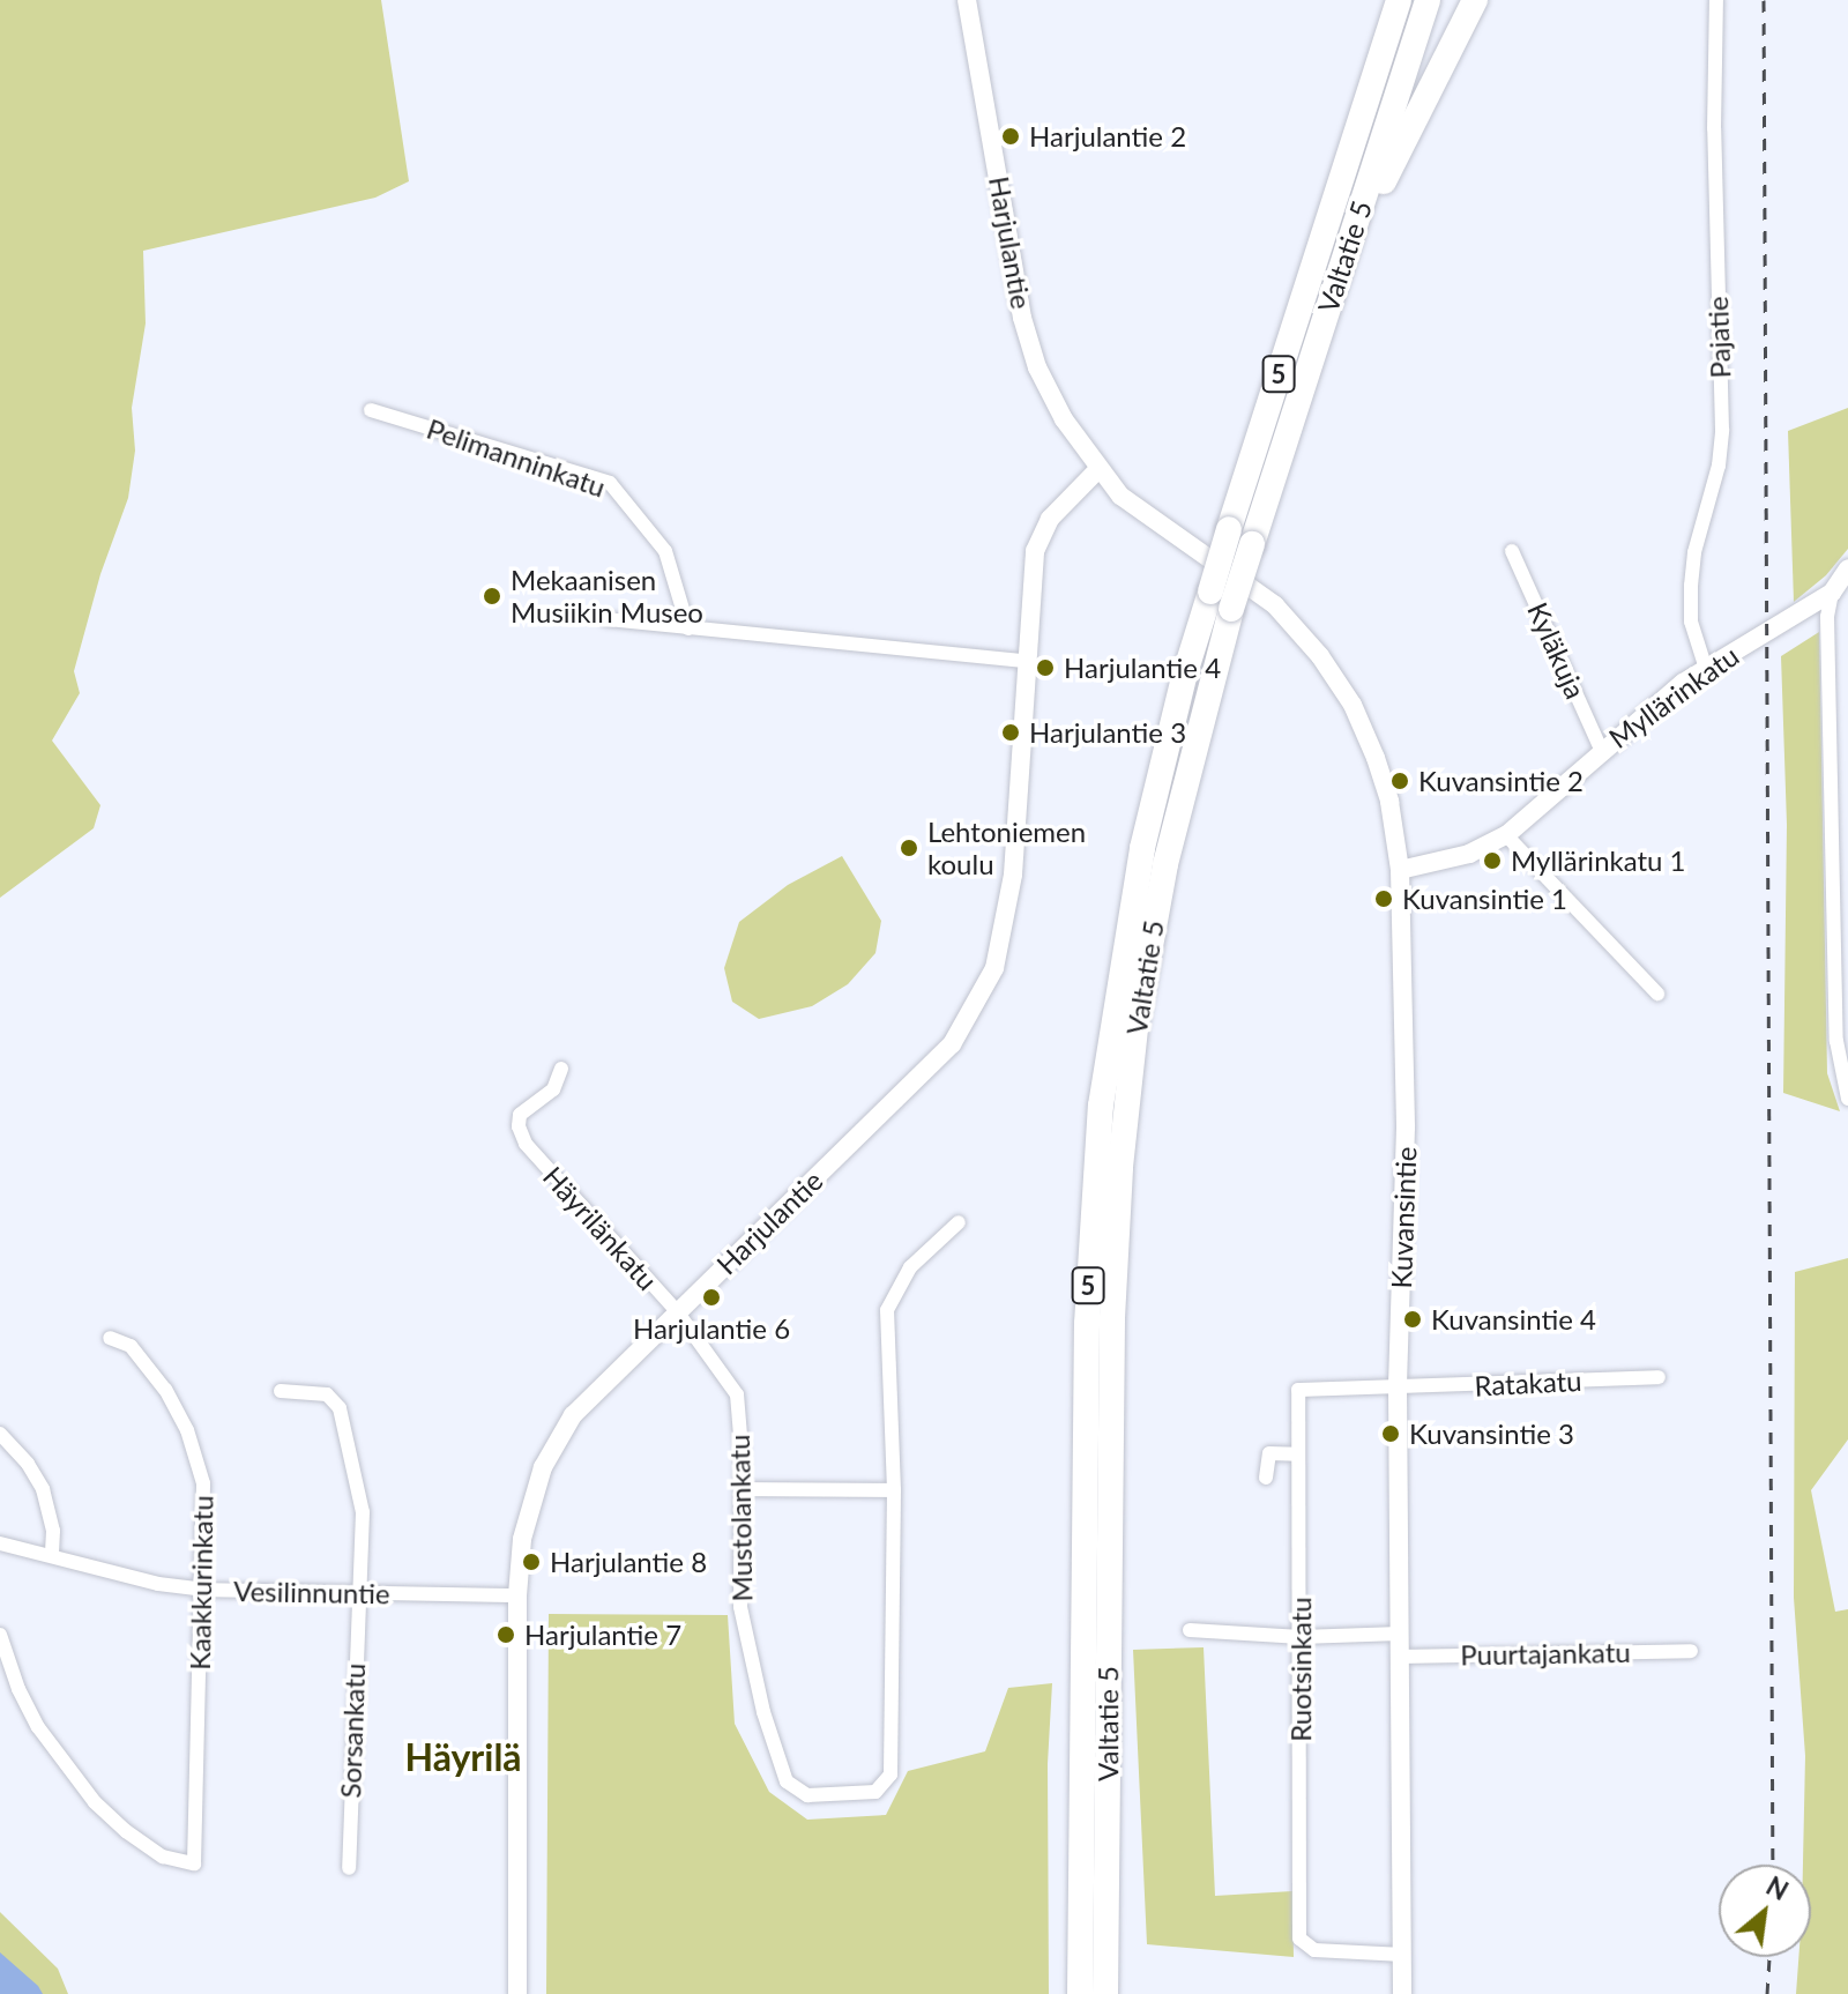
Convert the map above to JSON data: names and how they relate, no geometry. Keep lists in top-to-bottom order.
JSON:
{
  "streets": {
    "highway": ["Valtatie 5", "5"],
    "street": [
      "Harjulantie",
      "Pajatie",
      "Pelimanninkatu",
      "Kyläkuja",
      "Myllärinkatu",
      "Kuvansintie",
      "Häyrilänkatu",
      "Ratakatu",
      "Mustolankatu",
      "Kaakkurinkatu",
      "Vesilinnuntie",
      "Puurtajankatu",
      "Ruotsinkatu",
      "Sorsankatu"
    ]
  },
  "crossings": [
    ["Harjulantie", "Kuvansintie"],
    ["Harjulantie", "Häyrilänkatu"],
    ["Harjulantie", "Mustolankatu"],
    ["Harjulantie", "Vesilinnuntie"],
    ["Pajatie", "Myllärinkatu"],
    ["Kyläkuja", "Myllärinkatu"],
    ["Myllärinkatu", "Kuvansintie"],
    ["Kuvansintie", "Ratakatu"],
    ["Kuvansintie", "Puurtajankatu"],
    ["Kuvansintie", "Ruotsinkatu"],
    ["Häyrilänkatu", "Mustolankatu"],
    ["Ratakatu", "Ruotsinkatu"],
    ["Kaakkurinkatu", "Vesilinnuntie"],
    ["Vesilinnuntie", "Sorsankatu"]
  ],
  "districts": ["Häyrilä"],
  "places": [
    "Harjulantie 2",
    "Mekaanisen Musiikin Museo",
    "Harjulantie 4",
    "Harjulantie 3",
    "Kuvansintie 2",
    "Lehtoniemen koulu",
    "Myllärinkatu 1",
    "Kuvansintie 1",
    "Harjulantie 6",
    "Kuvansintie 4",
    "Kuvansintie 3",
    "Harjulantie 8",
    "Harjulantie 7"
  ],
  "north": "top right"
}
